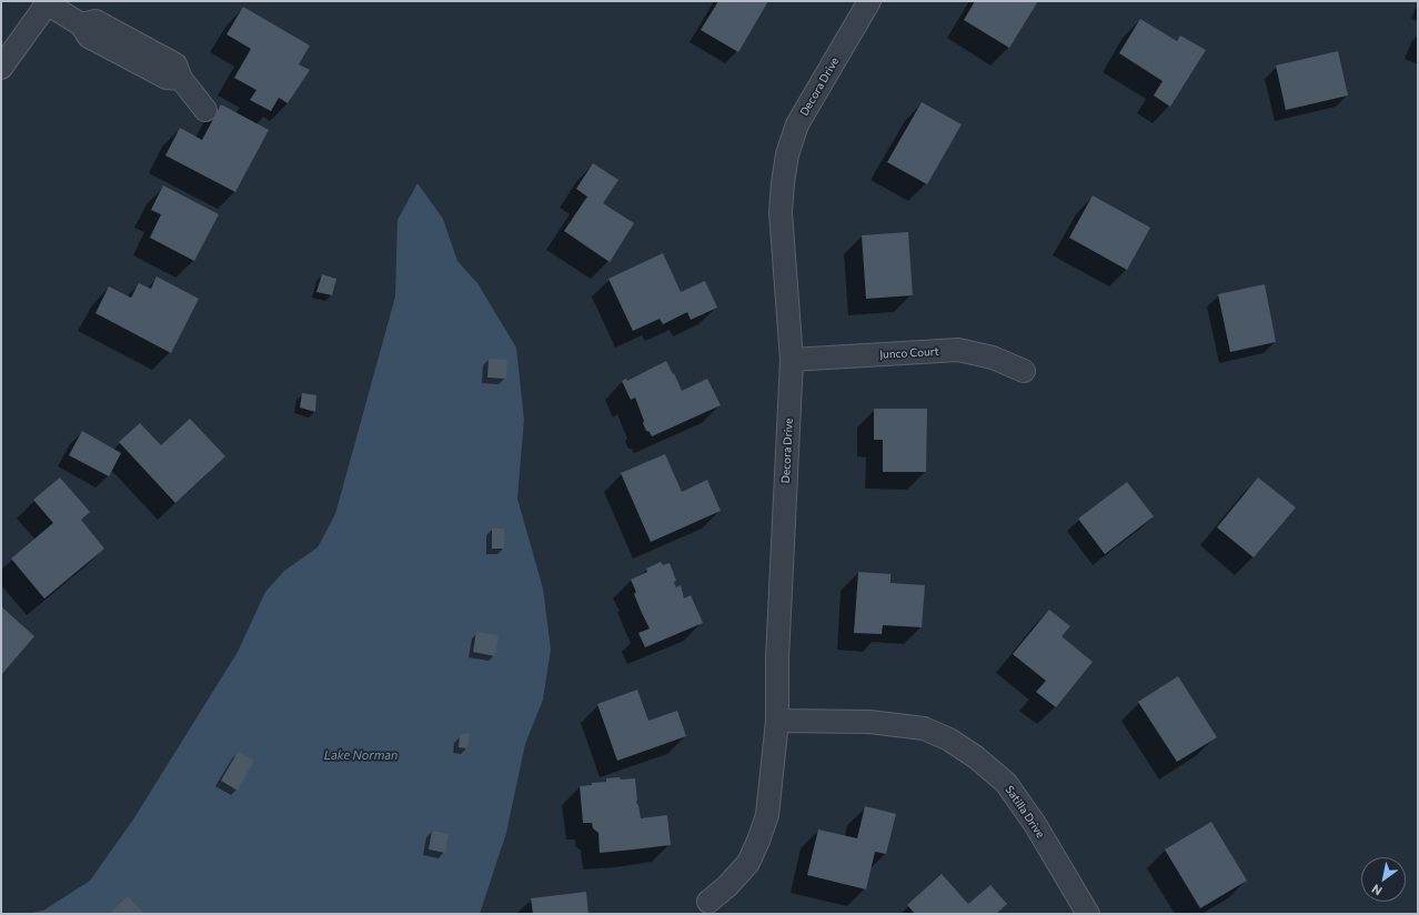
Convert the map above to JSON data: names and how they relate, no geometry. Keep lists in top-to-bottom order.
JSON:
{
  "streets": {
    "street": ["Decora Drive", "Junco Court", "Satilla Drive"]
  },
  "crossings": [
    ["Decora Drive", "Junco Court"],
    ["Decora Drive", "Satilla Drive"]
  ],
  "water": ["Lake Norman"],
  "north": "bottom left"
}
